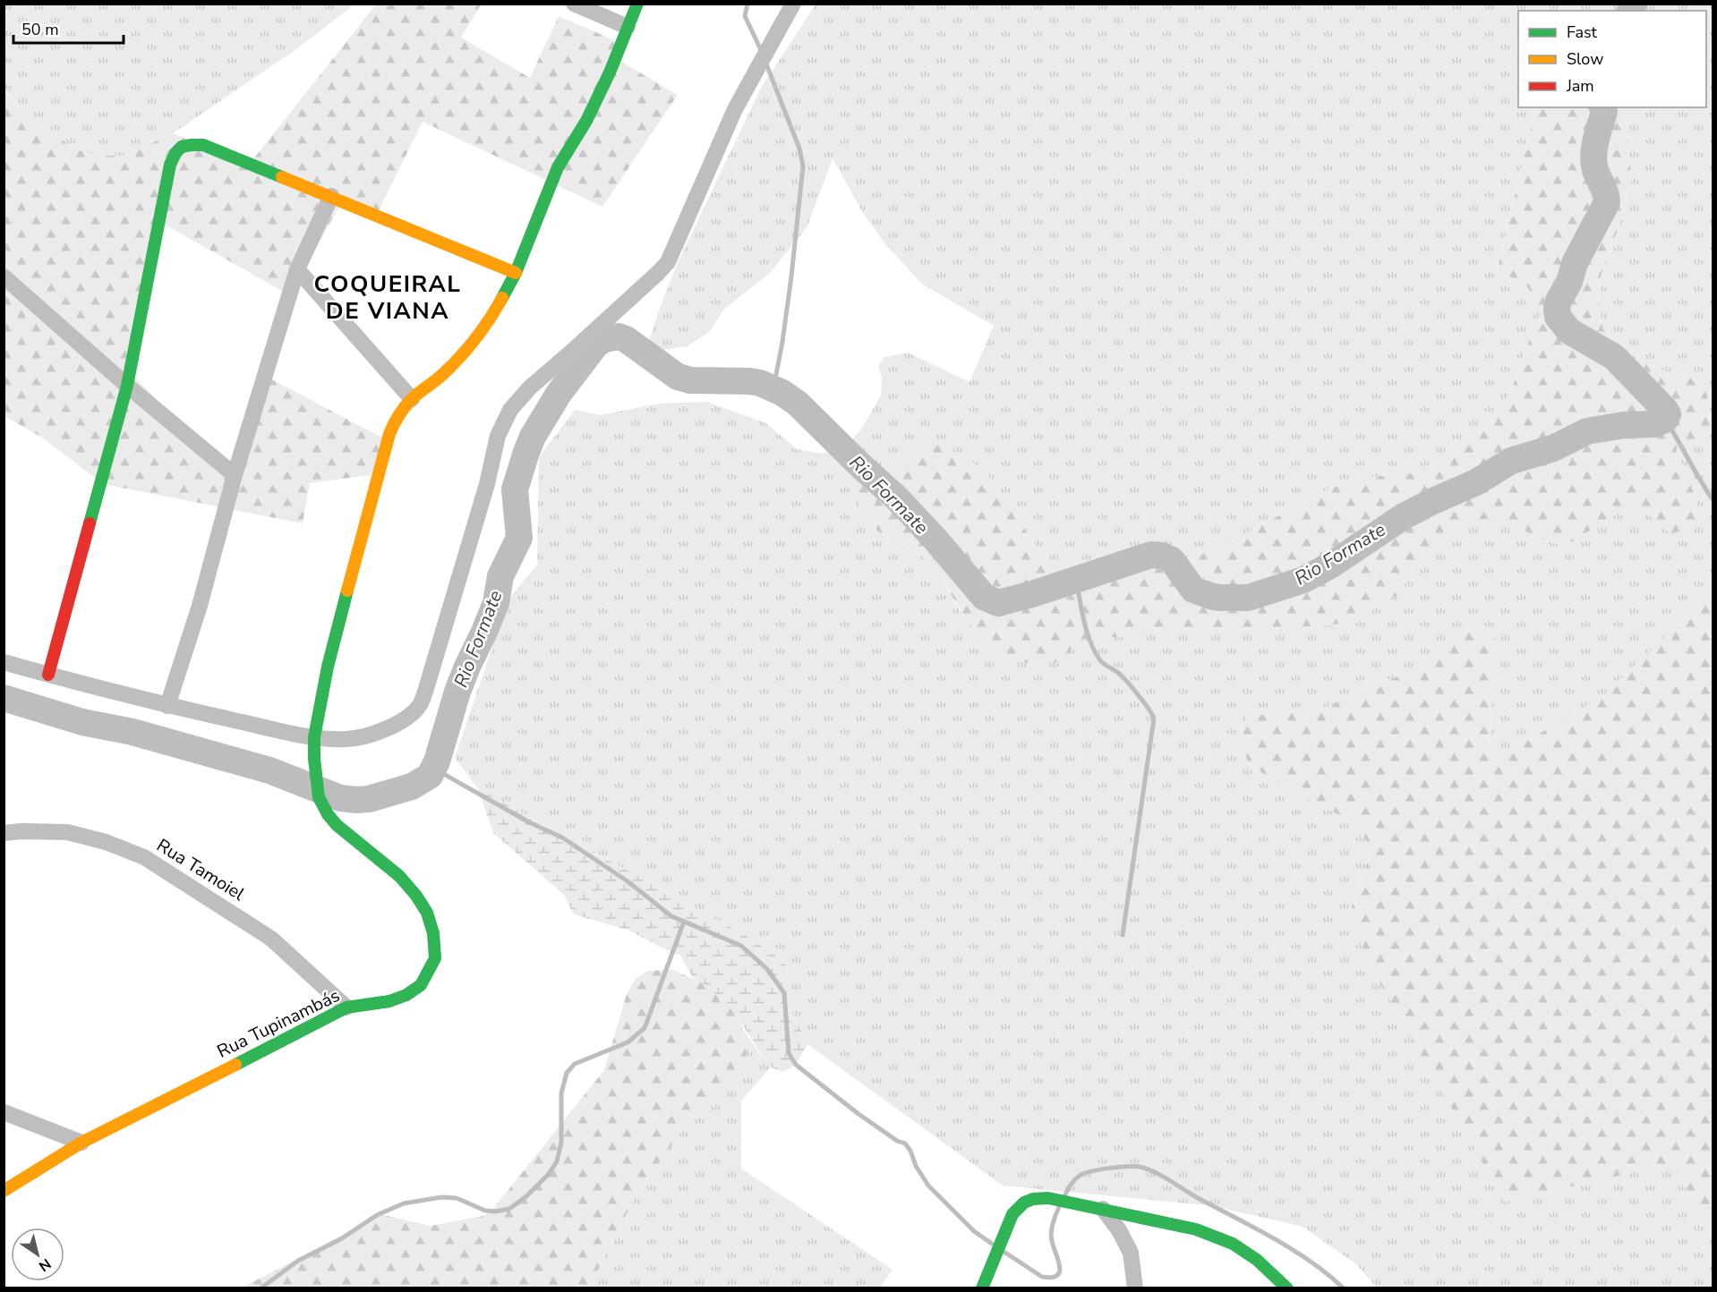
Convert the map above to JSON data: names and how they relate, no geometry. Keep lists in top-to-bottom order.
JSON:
{
  "streets": {
    "street": ["Rua Tamoiel", "Rua Tupinambás"]
  },
  "crossings": [
    ["Rua Tamoiel", "Rua Tupinambás"]
  ],
  "districts": ["COQUEIRAL DE VIANA"],
  "water": ["Rio Formate"],
  "legend": ["Fast", "Slow", "Jam"],
  "scale_bar": "50 m",
  "north": "bottom right"
}
